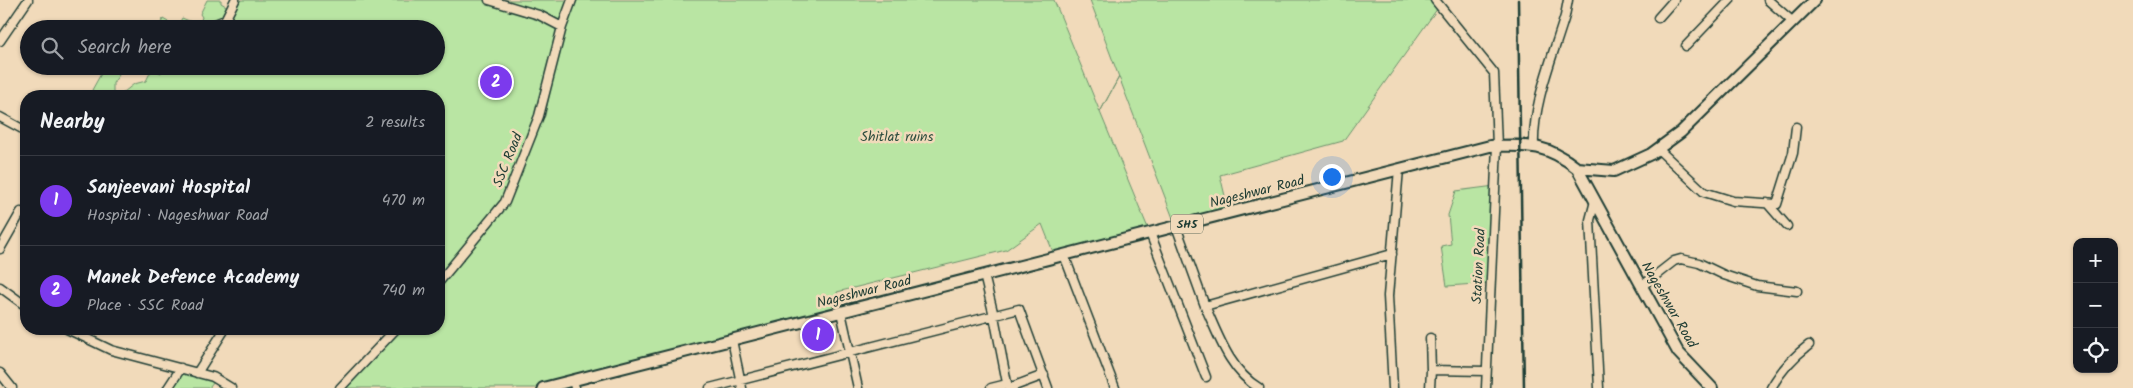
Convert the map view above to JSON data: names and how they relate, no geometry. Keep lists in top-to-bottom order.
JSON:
{
  "streets": {
    "main road": ["Nageshwar Road", "SH5"],
    "street": ["SSC Road", "Station Road"]
  },
  "crossings": [
    ["Nageshwar Road", "Station Road"]
  ],
  "parks": ["Shitlat ruins"],
  "page": {
    "search": "Search here",
    "pins": ["2", "1"],
    "heading": ["Nearby", "2 results"],
    "list": [
      {
        "mark": "1",
        "name": "Sanjeevani Hospital",
        "note": "Hospital · Nageshwar Road",
        "value": "470 m"
      },
      {
        "mark": "2",
        "name": "Manek Defence Academy",
        "note": "Place · SSC Road",
        "value": "740 m"
      }
    ],
    "map_buttons": ["+", "−"]
  }
}
